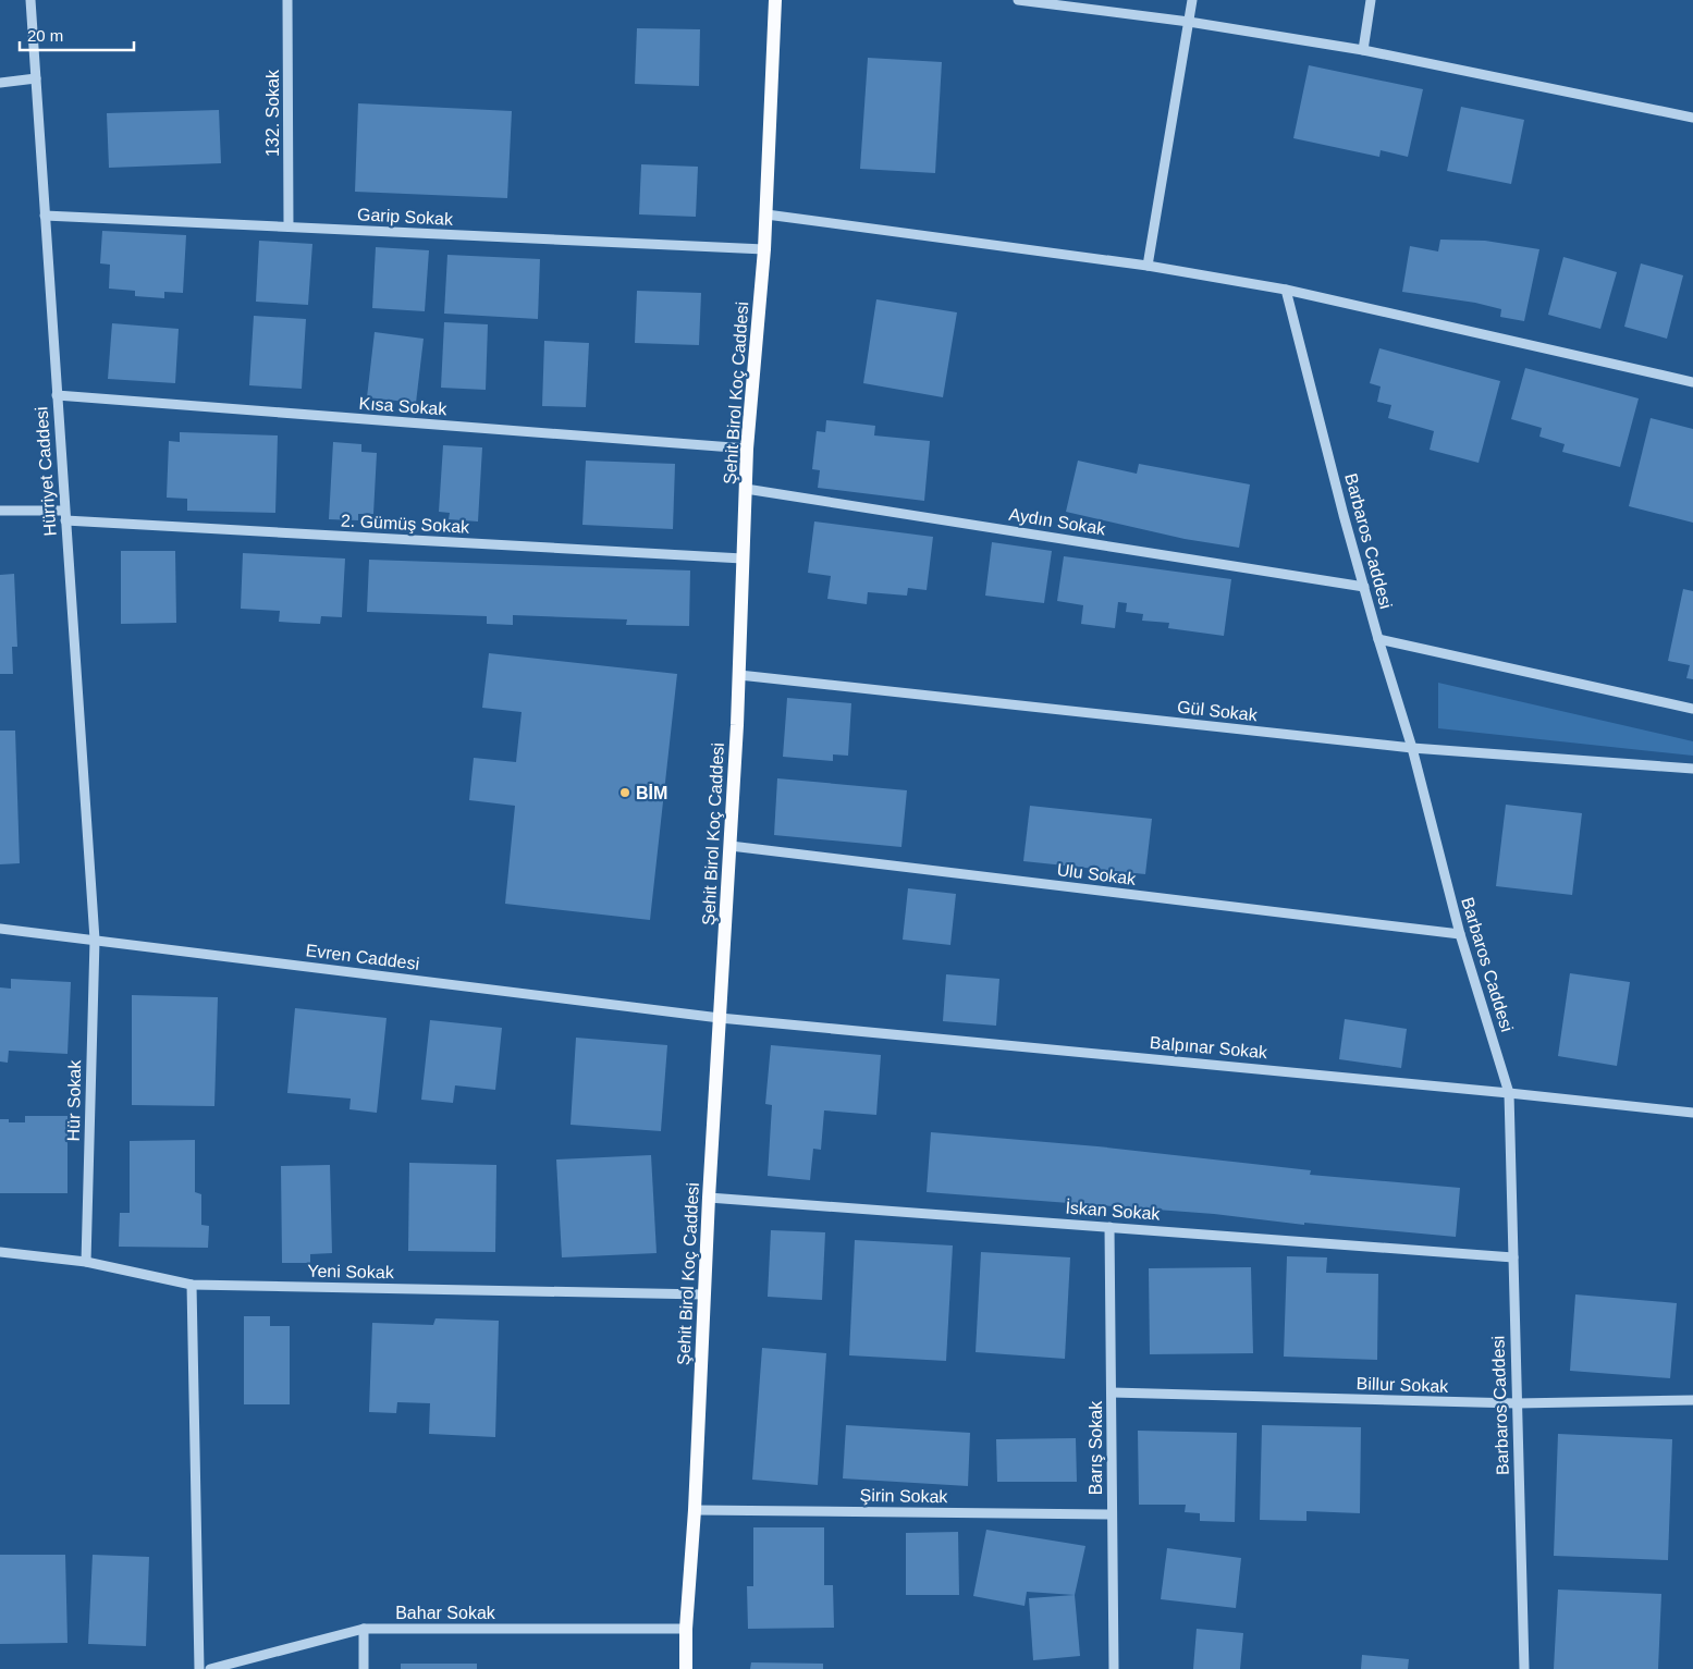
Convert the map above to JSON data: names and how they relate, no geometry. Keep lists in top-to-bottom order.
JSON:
{
  "streets": {
    "main road": ["Şehit Birol Koç Caddesi"],
    "street": [
      "132. Sokak",
      "Garip Sokak",
      "Kısa Sokak",
      "Hürriyet Caddesi",
      "Aydın Sokak",
      "2. Gümüş Sokak",
      "Barbaros Caddesi",
      "Gül Sokak",
      "Ulu Sokak",
      "Evren Caddesi",
      "Balpınar Sokak",
      "Hür Sokak",
      "İskan Sokak",
      "Yeni Sokak",
      "Billur Sokak",
      "Barış Sokak",
      "Şirin Sokak",
      "Bahar Sokak"
    ]
  },
  "crossings": [
    ["132. Sokak", "Garip Sokak"],
    ["Garip Sokak", "Şehit Birol Koç Caddesi"],
    ["Garip Sokak", "Hürriyet Caddesi"],
    ["Şehit Birol Koç Caddesi", "Kısa Sokak"],
    ["Şehit Birol Koç Caddesi", "Aydın Sokak"],
    ["Şehit Birol Koç Caddesi", "2. Gümüş Sokak"],
    ["Şehit Birol Koç Caddesi", "Gül Sokak"],
    ["Şehit Birol Koç Caddesi", "Ulu Sokak"],
    ["Şehit Birol Koç Caddesi", "Evren Caddesi"],
    ["Şehit Birol Koç Caddesi", "Balpınar Sokak"],
    ["Şehit Birol Koç Caddesi", "İskan Sokak"],
    ["Şehit Birol Koç Caddesi", "Yeni Sokak"],
    ["Şehit Birol Koç Caddesi", "Şirin Sokak"],
    ["Şehit Birol Koç Caddesi", "Bahar Sokak"],
    ["Kısa Sokak", "Hürriyet Caddesi"],
    ["Hürriyet Caddesi", "2. Gümüş Sokak"],
    ["Hürriyet Caddesi", "Evren Caddesi"],
    ["Hürriyet Caddesi", "Hür Sokak"],
    ["Aydın Sokak", "Barbaros Caddesi"],
    ["Barbaros Caddesi", "Gül Sokak"],
    ["Barbaros Caddesi", "Ulu Sokak"],
    ["Barbaros Caddesi", "Balpınar Sokak"],
    ["Barbaros Caddesi", "İskan Sokak"],
    ["Barbaros Caddesi", "Billur Sokak"],
    ["Evren Caddesi", "Balpınar Sokak"],
    ["Evren Caddesi", "Hür Sokak"],
    ["Hür Sokak", "Yeni Sokak"],
    ["İskan Sokak", "Barış Sokak"],
    ["Billur Sokak", "Barış Sokak"],
    ["Barış Sokak", "Şirin Sokak"]
  ],
  "places": ["BİM"],
  "scale_bar": "20 m"
}
